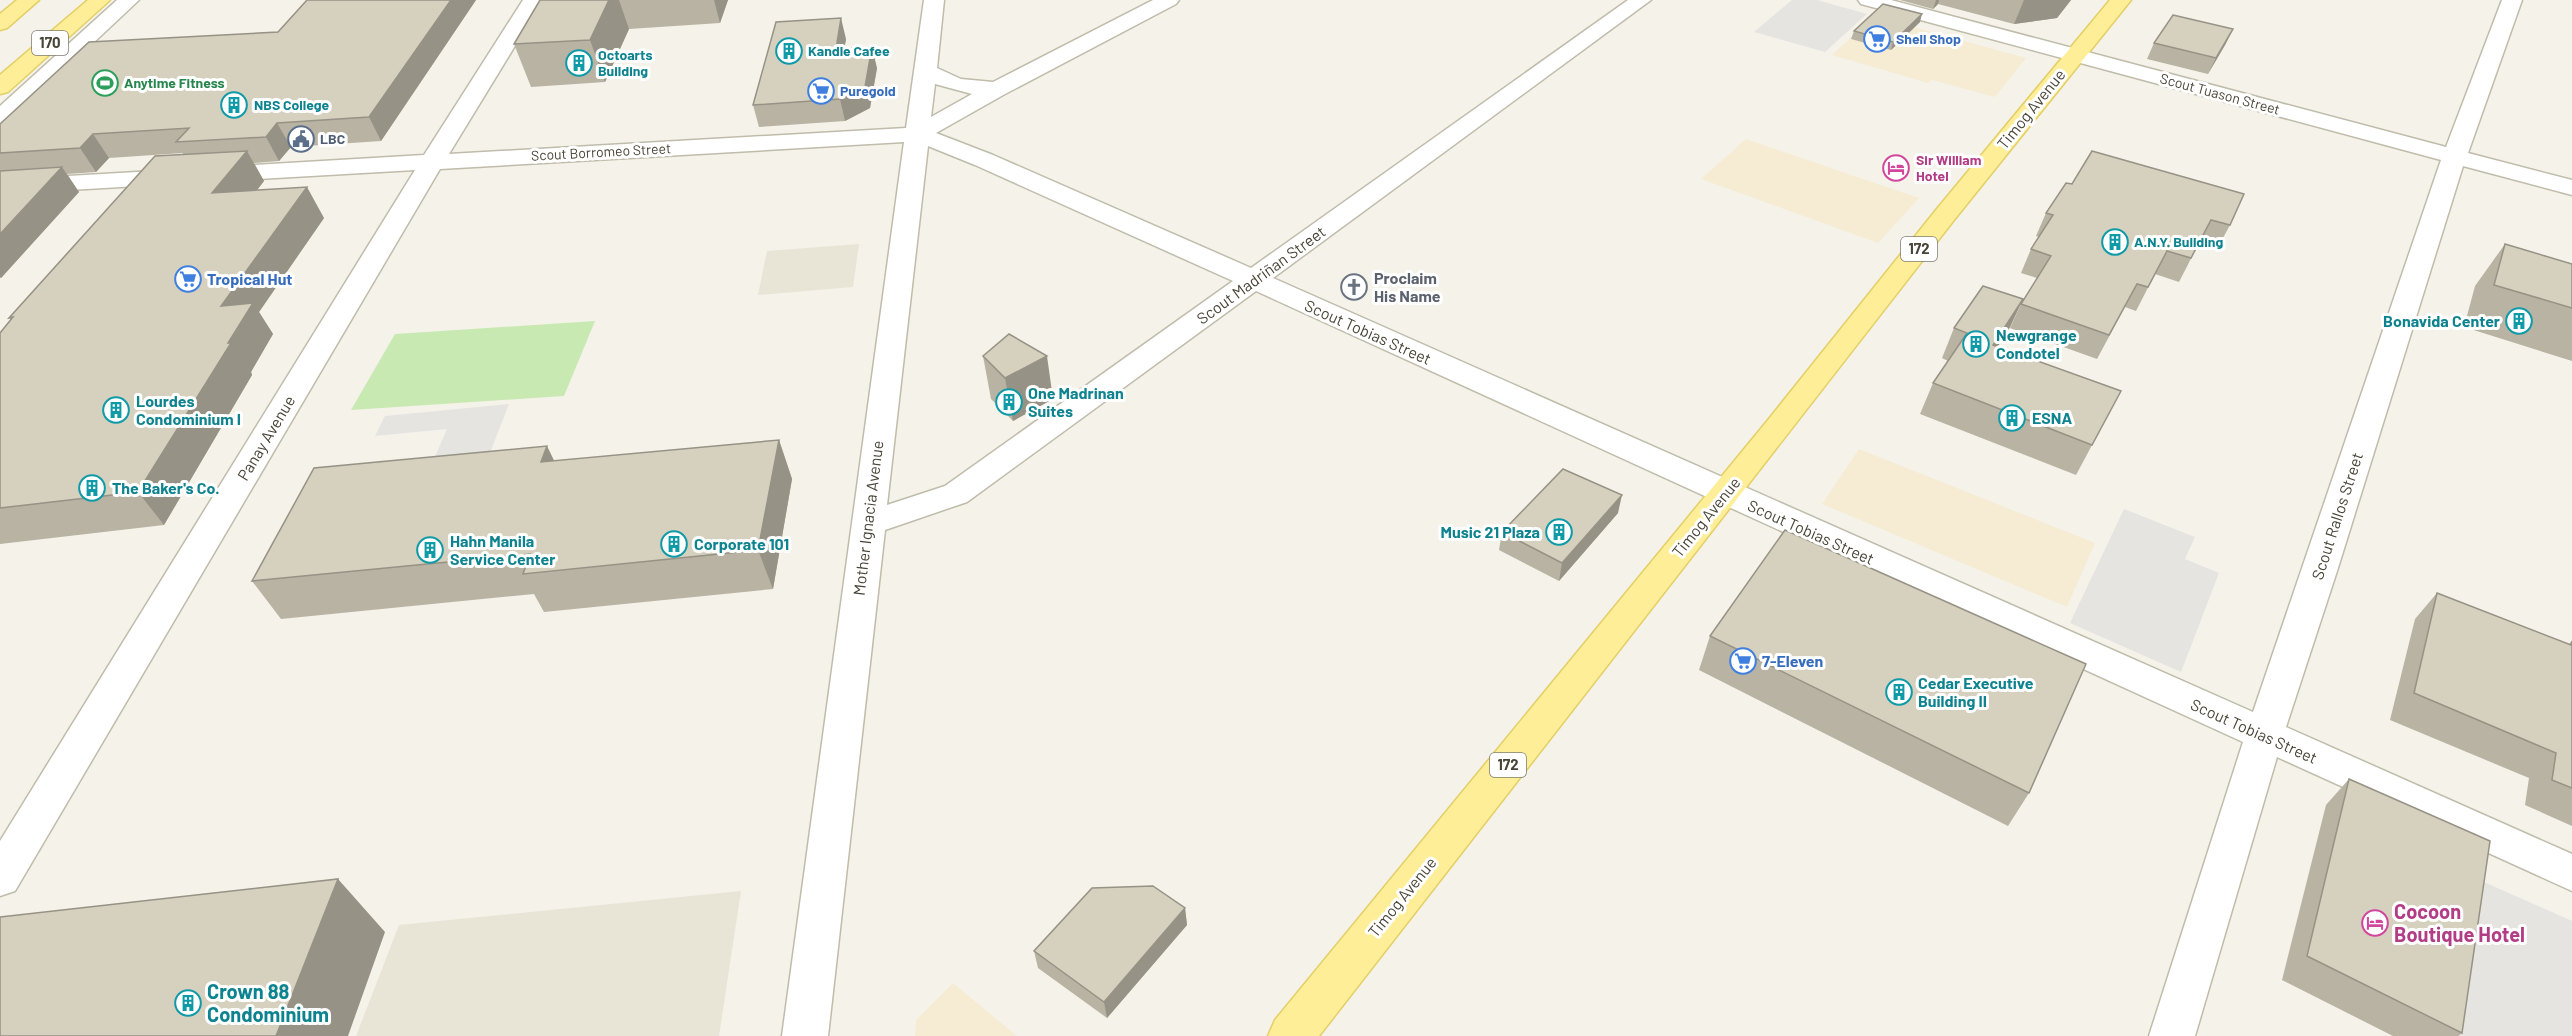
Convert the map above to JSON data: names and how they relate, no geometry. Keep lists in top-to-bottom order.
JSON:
{
  "streets": {
    "main road": ["170", "Timog Avenue", "172"],
    "street": [
      "Scout Tuason Street",
      "Scout Borromeo Street",
      "Scout Madriñan Street",
      "Scout Tobias Street",
      "Panay Avenue",
      "Scout Rallos Street",
      "Mother Ignacia Avenue"
    ]
  },
  "crossings": [
    ["Scout Tuason Street", "Timog Avenue"],
    ["Scout Tuason Street", "Scout Rallos Street"],
    ["Timog Avenue", "Scout Tobias Street"],
    ["Scout Borromeo Street", "Scout Tobias Street"],
    ["Scout Borromeo Street", "Panay Avenue"],
    ["Scout Borromeo Street", "Mother Ignacia Avenue"],
    ["Scout Madriñan Street", "Scout Tobias Street"],
    ["Scout Madriñan Street", "Mother Ignacia Avenue"],
    ["Scout Tobias Street", "Scout Rallos Street"],
    ["Scout Tobias Street", "Mother Ignacia Avenue"]
  ],
  "places": {
    "supermarket": [
      "Shell Shop",
      "Puregold",
      "Tropical Hut",
      "7-Eleven"
    ],
    "building": [
      "Kandle Cafee",
      "Octoarts Building",
      "NBS College",
      "A.N.Y. Building",
      "Bonavida Center",
      "Newgrange Condotel",
      "One Madrinan Suites",
      "Lourdes Condominium I",
      "ESNA",
      "The Baker's Co.",
      "Music 21 Plaza",
      "Corporate 101",
      "Hahn Manila Service Center",
      "Cedar Executive Building II",
      "Crown 88 Condominium"
    ],
    "sports": ["Anytime Fitness"],
    "public building": ["LBC"],
    "hotel": ["Sir William Hotel", "Cocoon Boutique Hotel"],
    "church": ["Proclaim His Name"]
  }
}
